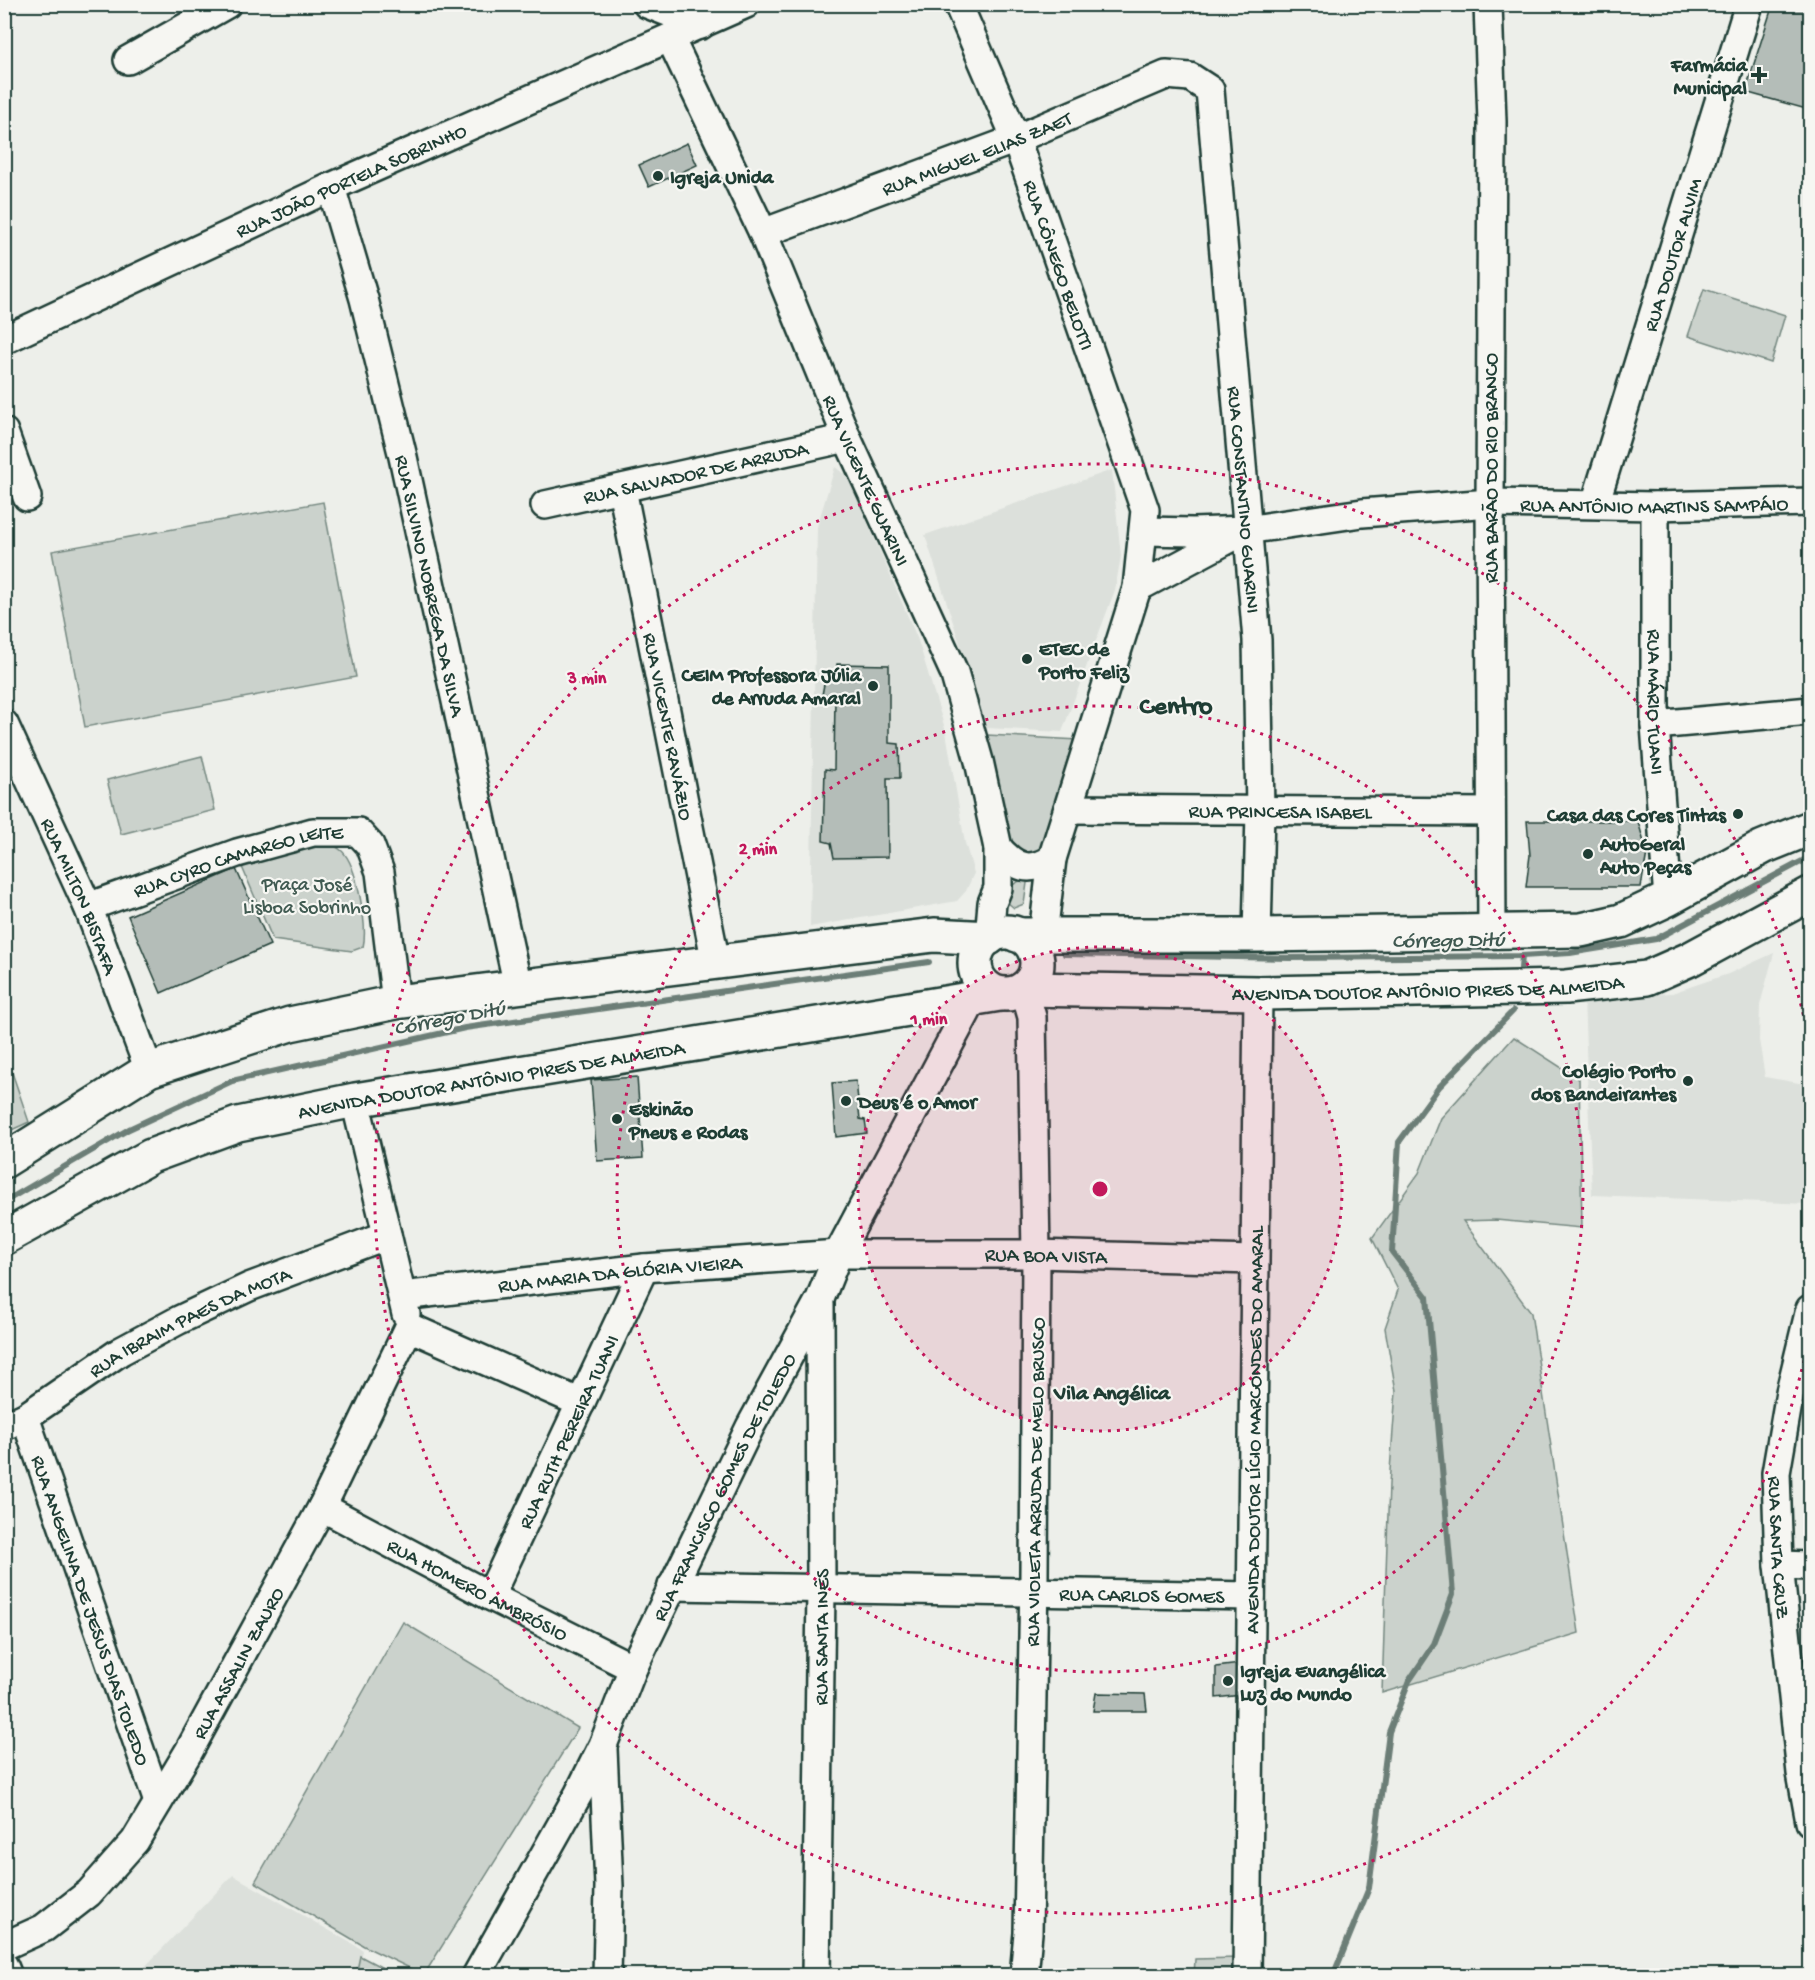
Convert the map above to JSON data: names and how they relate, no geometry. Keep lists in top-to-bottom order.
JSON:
{
  "streets": {
    "main road": ["AVENIDA DOUTOR ANTÔNIO PIRES DE ALMEIDA"],
    "street": [
      "RUA MIGUEL ELIAS ZAET",
      "RUA JOÃO PORTELA SOBRINHO",
      "RUA DOUTOR ALVIM",
      "RUA CÔNEGO BELOTTI",
      "RUA BARÃO DO RIO BRANCO",
      "RUA SALVADOR DE ARRUDA",
      "RUA VICENTE GUARINI",
      "RUA CONSTANTINO GUARINI",
      "RUA ANTÔNIO MARTINS SAMPÁIO",
      "RUA SILVINO NOBREGA DA SILVA",
      "RUA MÁRIO TUANI",
      "RUA VICENTE RAVÁZIO",
      "RUA PRINCESA ISABEL",
      "RUA CYRO CAMARGO LEITE",
      "RUA MILTON BISTAFA",
      "RUA BOA VISTA",
      "RUA MARIA DA GLÓRIA VIEIRA",
      "RUA IBRAIM PAES DA MOTA",
      "AVENIDA DOUTOR LÍCIO MARCONDES DO AMARAL",
      "RUA RUTH PEREIRA TUANI",
      "RUA VIOLETA ARRUDA DE MELO BRUSCO",
      "RUA FRANCISCO GOMES DE TOLEDO",
      "RUA SANTA CRUZ",
      "RUA HOMERO AMBRÓSIO",
      "RUA CARLOS GOMES",
      "RUA ANGELINA DE JESUS DIAS TOLEDO",
      "RUA SANTA INÊS",
      "RUA ASSALIN ZAURO"
    ]
  },
  "crossings": [
    ["RUA MIGUEL ELIAS ZAET", "RUA CÔNEGO BELOTTI"],
    ["RUA MIGUEL ELIAS ZAET", "RUA VICENTE GUARINI"],
    ["RUA MIGUEL ELIAS ZAET", "RUA CONSTANTINO GUARINI"],
    ["RUA JOÃO PORTELA SOBRINHO", "RUA VICENTE GUARINI"],
    ["RUA JOÃO PORTELA SOBRINHO", "RUA SILVINO NOBREGA DA SILVA"],
    ["RUA DOUTOR ALVIM", "RUA ANTÔNIO MARTINS SAMPÁIO"],
    ["RUA CÔNEGO BELOTTI", "RUA VICENTE GUARINI"],
    ["RUA CÔNEGO BELOTTI", "RUA PRINCESA ISABEL"],
    ["RUA CÔNEGO BELOTTI", "AVENIDA DOUTOR ANTÔNIO PIRES DE ALMEIDA"],
    ["RUA CÔNEGO BELOTTI", "RUA VIOLETA ARRUDA DE MELO BRUSCO"],
    ["RUA CÔNEGO BELOTTI", "RUA FRANCISCO GOMES DE TOLEDO"],
    ["RUA BARÃO DO RIO BRANCO", "RUA ANTÔNIO MARTINS SAMPÁIO"],
    ["RUA BARÃO DO RIO BRANCO", "RUA PRINCESA ISABEL"],
    ["RUA SALVADOR DE ARRUDA", "RUA VICENTE GUARINI"],
    ["RUA SALVADOR DE ARRUDA", "RUA VICENTE RAVÁZIO"],
    ["RUA VICENTE GUARINI", "AVENIDA DOUTOR ANTÔNIO PIRES DE ALMEIDA"],
    ["RUA VICENTE GUARINI", "RUA VIOLETA ARRUDA DE MELO BRUSCO"],
    ["RUA VICENTE GUARINI", "RUA FRANCISCO GOMES DE TOLEDO"],
    ["RUA CONSTANTINO GUARINI", "RUA ANTÔNIO MARTINS SAMPÁIO"],
    ["RUA CONSTANTINO GUARINI", "RUA PRINCESA ISABEL"],
    ["RUA ANTÔNIO MARTINS SAMPÁIO", "RUA MÁRIO TUANI"],
    ["RUA CYRO CAMARGO LEITE", "RUA MILTON BISTAFA"],
    ["AVENIDA DOUTOR ANTÔNIO PIRES DE ALMEIDA", "AVENIDA DOUTOR LÍCIO MARCONDES DO AMARAL"],
    ["AVENIDA DOUTOR ANTÔNIO PIRES DE ALMEIDA", "RUA VIOLETA ARRUDA DE MELO BRUSCO"],
    ["AVENIDA DOUTOR ANTÔNIO PIRES DE ALMEIDA", "RUA FRANCISCO GOMES DE TOLEDO"],
    ["RUA BOA VISTA", "RUA MARIA DA GLÓRIA VIEIRA"],
    ["RUA BOA VISTA", "AVENIDA DOUTOR LÍCIO MARCONDES DO AMARAL"],
    ["RUA BOA VISTA", "RUA VIOLETA ARRUDA DE MELO BRUSCO"],
    ["RUA BOA VISTA", "RUA FRANCISCO GOMES DE TOLEDO"],
    ["RUA MARIA DA GLÓRIA VIEIRA", "RUA RUTH PEREIRA TUANI"],
    ["RUA MARIA DA GLÓRIA VIEIRA", "RUA FRANCISCO GOMES DE TOLEDO"],
    ["RUA IBRAIM PAES DA MOTA", "RUA ANGELINA DE JESUS DIAS TOLEDO"],
    ["AVENIDA DOUTOR LÍCIO MARCONDES DO AMARAL", "RUA CARLOS GOMES"],
    ["RUA RUTH PEREIRA TUANI", "RUA HOMERO AMBRÓSIO"],
    ["RUA VIOLETA ARRUDA DE MELO BRUSCO", "RUA FRANCISCO GOMES DE TOLEDO"],
    ["RUA VIOLETA ARRUDA DE MELO BRUSCO", "RUA CARLOS GOMES"],
    ["RUA FRANCISCO GOMES DE TOLEDO", "RUA HOMERO AMBRÓSIO"],
    ["RUA FRANCISCO GOMES DE TOLEDO", "RUA CARLOS GOMES"],
    ["RUA FRANCISCO GOMES DE TOLEDO", "RUA SANTA INÊS"],
    ["RUA HOMERO AMBRÓSIO", "RUA ASSALIN ZAURO"],
    ["RUA CARLOS GOMES", "RUA SANTA INÊS"],
    ["RUA ANGELINA DE JESUS DIAS TOLEDO", "RUA ASSALIN ZAURO"]
  ],
  "districts": ["Centro", "Vila Angélica"],
  "water": ["Córrego Ditú"],
  "parks": ["Praça José Lisboa Sobrinho"],
  "places": {
    "health": ["Farmácia Municipal"],
    "other": [
      "Igreja Unida",
      "ETEC de Porto Feliz",
      "CEIM Professora Júlia de Arruda Amaral",
      "Casa das Cores Tintas",
      "AutoGeral Auto Peças",
      "Colégio Porto dos Bandeirantes",
      "Deus é o Amor",
      "Eskinão Pneus e Rodas",
      "Igreja Evangélica Luz do Mundo"
    ]
  },
  "rings": ["3 min", "2 min", "1 min"]
}
